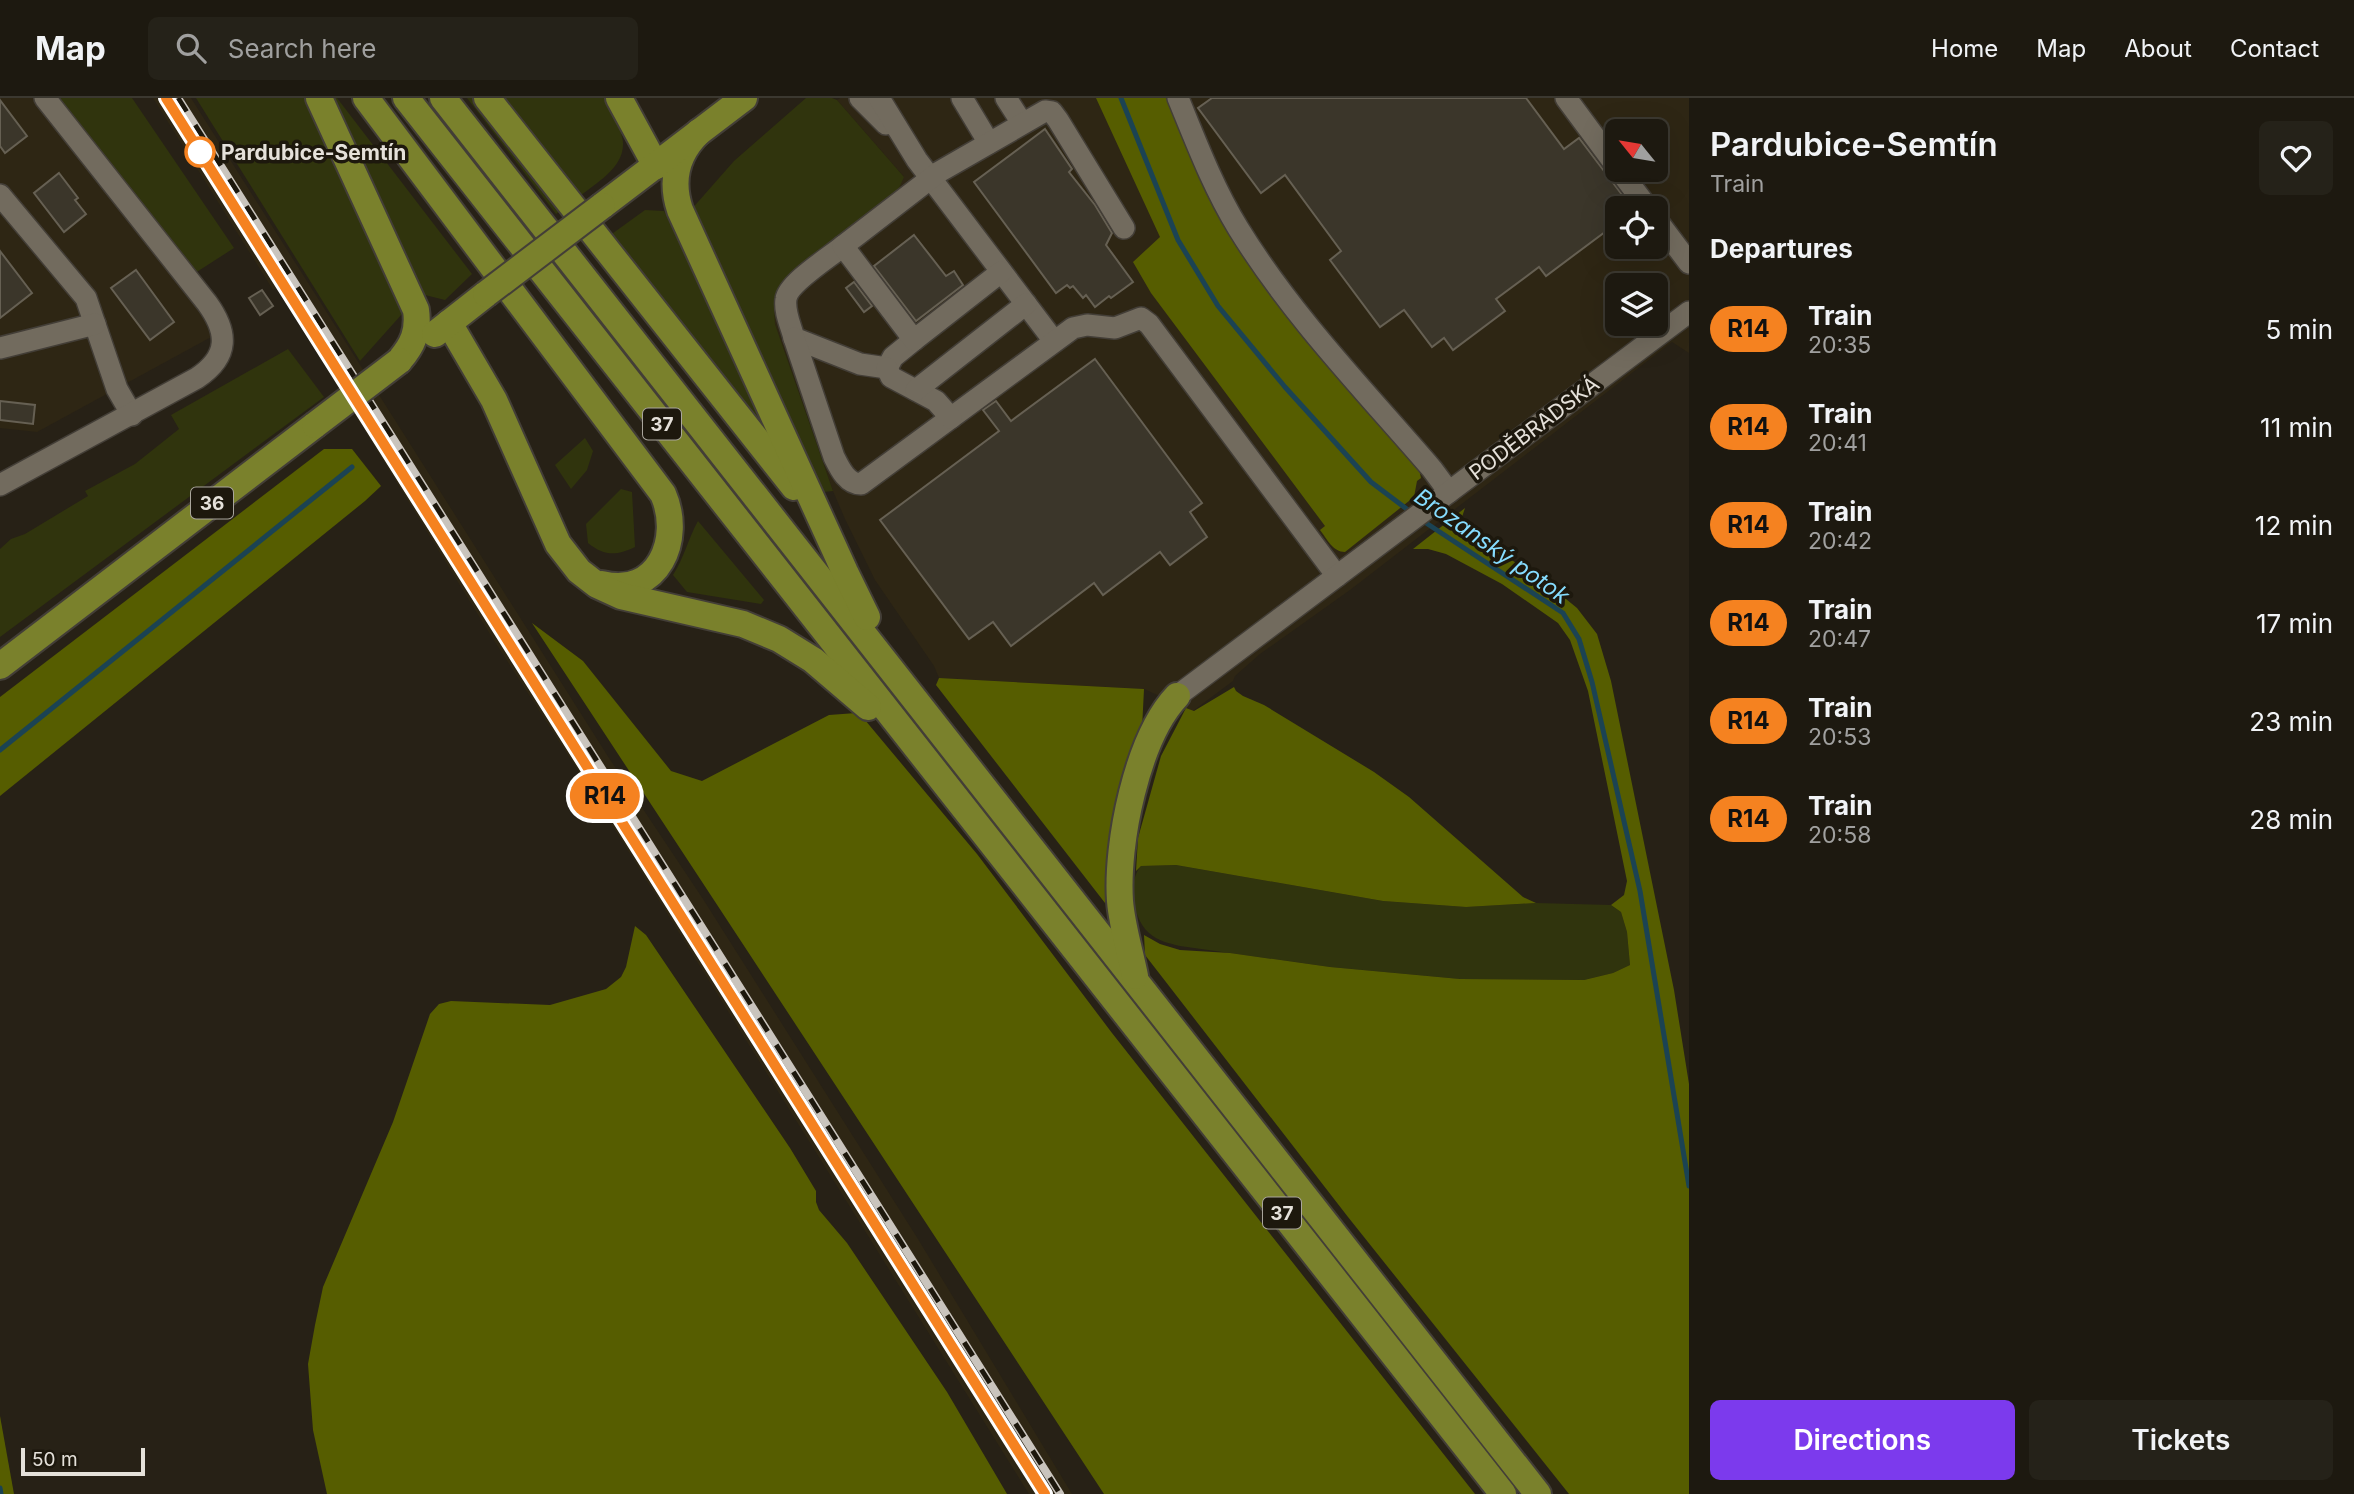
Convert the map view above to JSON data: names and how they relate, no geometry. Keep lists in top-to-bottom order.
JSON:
{
  "streets": {
    "main road": ["37", "36"],
    "street": ["PODĚBRADSKÁ"]
  },
  "water": ["Brozanský potok"],
  "places": ["Pardubice-Semtín"],
  "scale_bar": "50 m",
  "north": "top left",
  "page": {
    "header": "Map",
    "search": "Search here",
    "nav": [
      "Home",
      "Map",
      "About",
      "Contact"
    ],
    "on_map": "R14",
    "heading": [
      ["Pardubice-Semtín", "Train"],
      "Departures"
    ],
    "list": [
      {
        "mark": "R14",
        "name": "Train",
        "note": "20:35",
        "value": "5 min"
      },
      {
        "mark": "R14",
        "name": "Train",
        "note": "20:41",
        "value": "11 min"
      },
      {
        "mark": "R14",
        "name": "Train",
        "note": "20:42",
        "value": "12 min"
      },
      {
        "mark": "R14",
        "name": "Train",
        "note": "20:47",
        "value": "17 min"
      },
      {
        "mark": "R14",
        "name": "Train",
        "note": "20:53",
        "value": "23 min"
      },
      {
        "mark": "R14",
        "name": "Train",
        "note": "20:58",
        "value": "28 min"
      }
    ],
    "buttons": ["Directions", "Tickets"],
    "scale": "50 m"
  }
}
